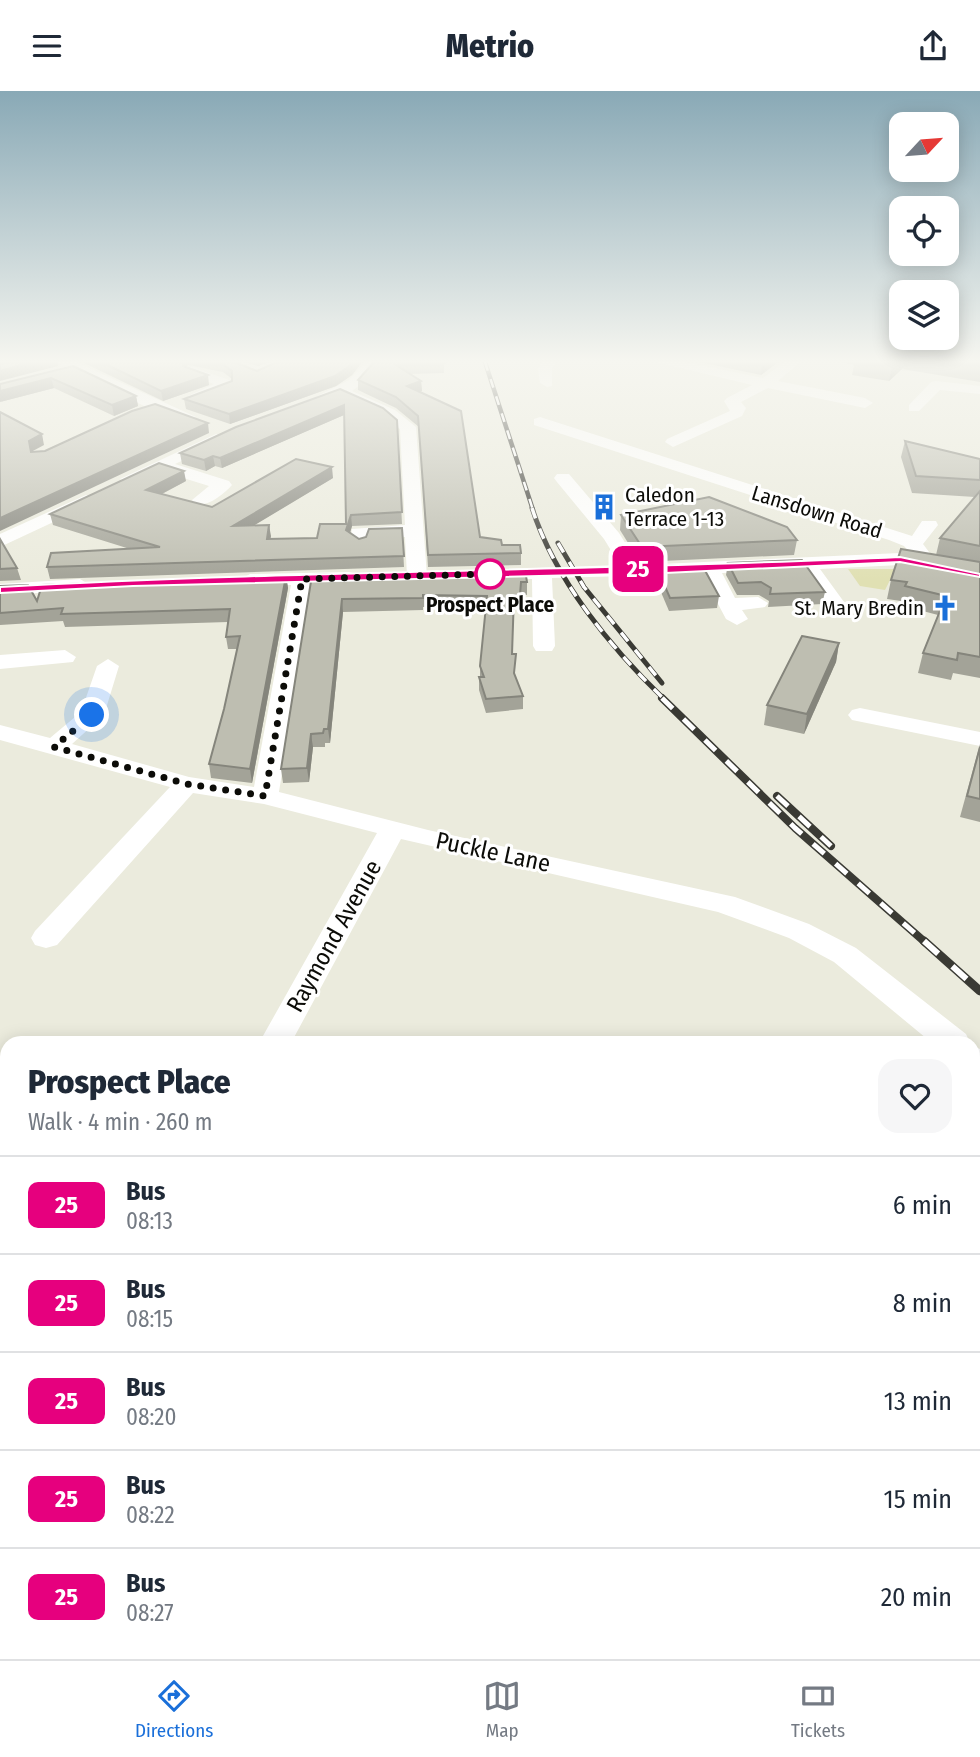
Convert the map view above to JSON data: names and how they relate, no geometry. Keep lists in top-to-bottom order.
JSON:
{
  "streets": {
    "street": ["Lansdown Road", "Puckle Lane", "Raymond Avenue"]
  },
  "crossings": [
    ["Puckle Lane", "Raymond Avenue"]
  ],
  "places": {
    "building": ["Caledon Terrace 1-13"],
    "other": ["Prospect Place"],
    "church": ["St. Mary Bredin"]
  },
  "lines": ["bus line 25"],
  "north": "top right",
  "page": {
    "header": "Metrio",
    "on_map": "25",
    "heading": ["Prospect Place", "Walk · 4 min · 260 m"],
    "list": [
      {
        "mark": "25",
        "name": "Bus",
        "note": "08:13",
        "value": "6 min"
      },
      {
        "mark": "25",
        "name": "Bus",
        "note": "08:15",
        "value": "8 min"
      },
      {
        "mark": "25",
        "name": "Bus",
        "note": "08:20",
        "value": "13 min"
      },
      {
        "mark": "25",
        "name": "Bus",
        "note": "08:22",
        "value": "15 min"
      },
      {
        "mark": "25",
        "name": "Bus",
        "note": "08:27",
        "value": "20 min"
      }
    ],
    "tabs": ["Directions", "Map", "Tickets"]
  }
}
